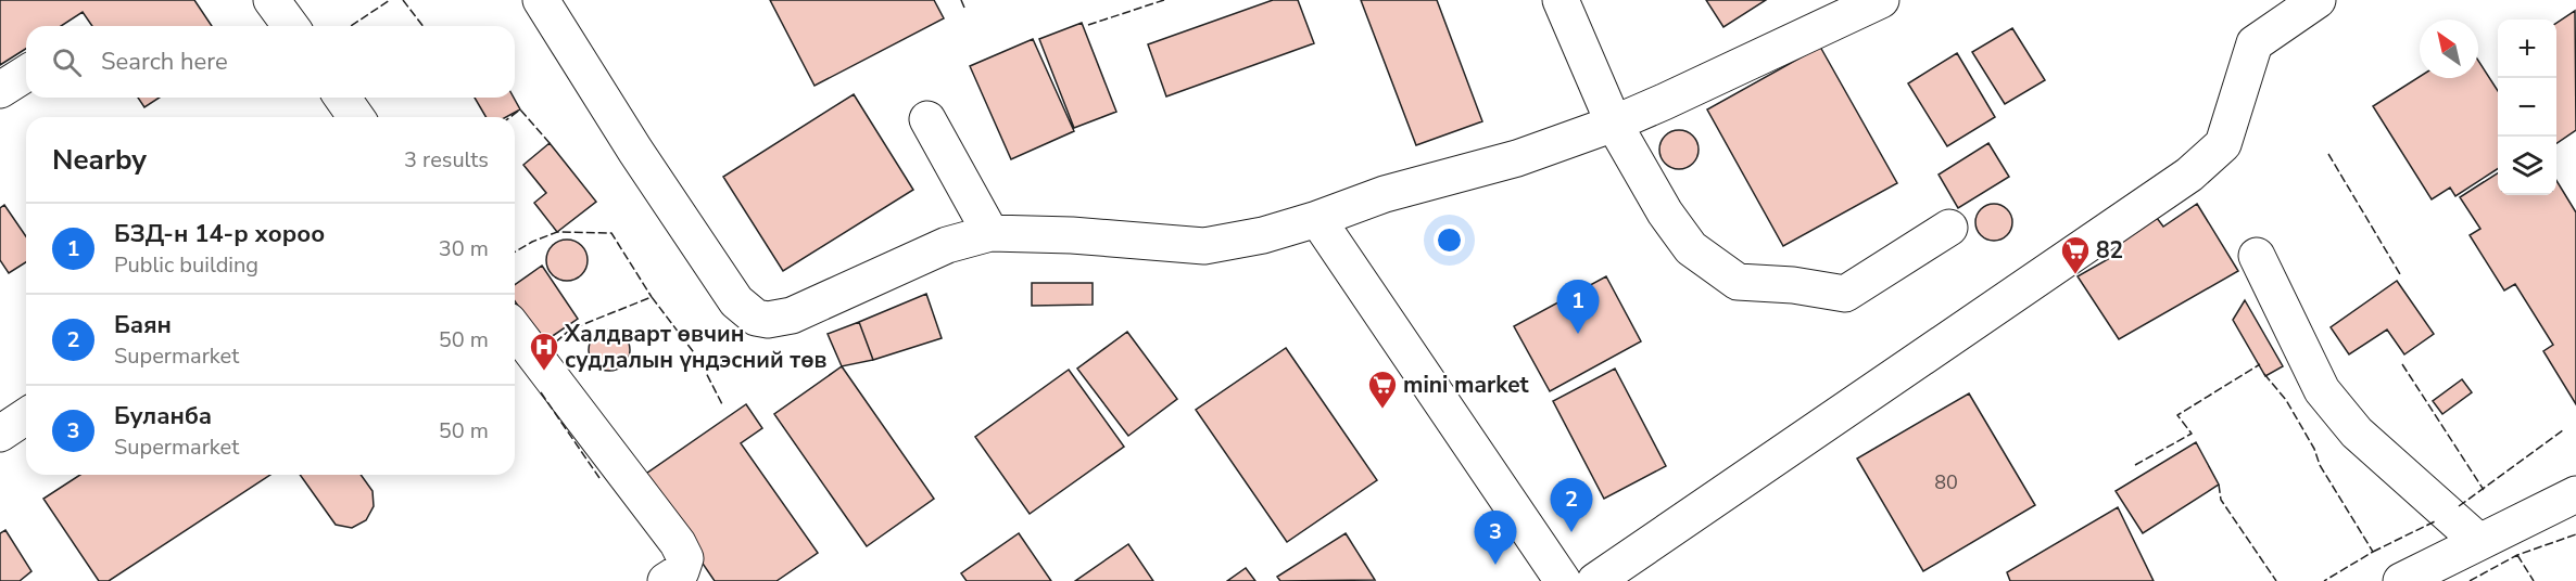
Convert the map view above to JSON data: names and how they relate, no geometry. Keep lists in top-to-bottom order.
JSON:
{
  "places": {
    "supermarket": ["82", "mini market"],
    "hospital": ["Халдварт өвчин судлалын үндэсний төв"]
  },
  "house_numbers": ["80"],
  "north": "top left",
  "page": {
    "map_buttons": ["+", "−"],
    "search": "Search here",
    "heading": ["Nearby", "3 results"],
    "list": [
      {
        "mark": "1",
        "name": "БЗД-н 14-р хороо",
        "note": "Public building",
        "value": "30 m"
      },
      {
        "mark": "2",
        "name": "Баян",
        "note": "Supermarket",
        "value": "50 m"
      },
      {
        "mark": "3",
        "name": "Буланба",
        "note": "Supermarket",
        "value": "50 m"
      }
    ],
    "pins": ["1", "2", "3"]
  }
}
